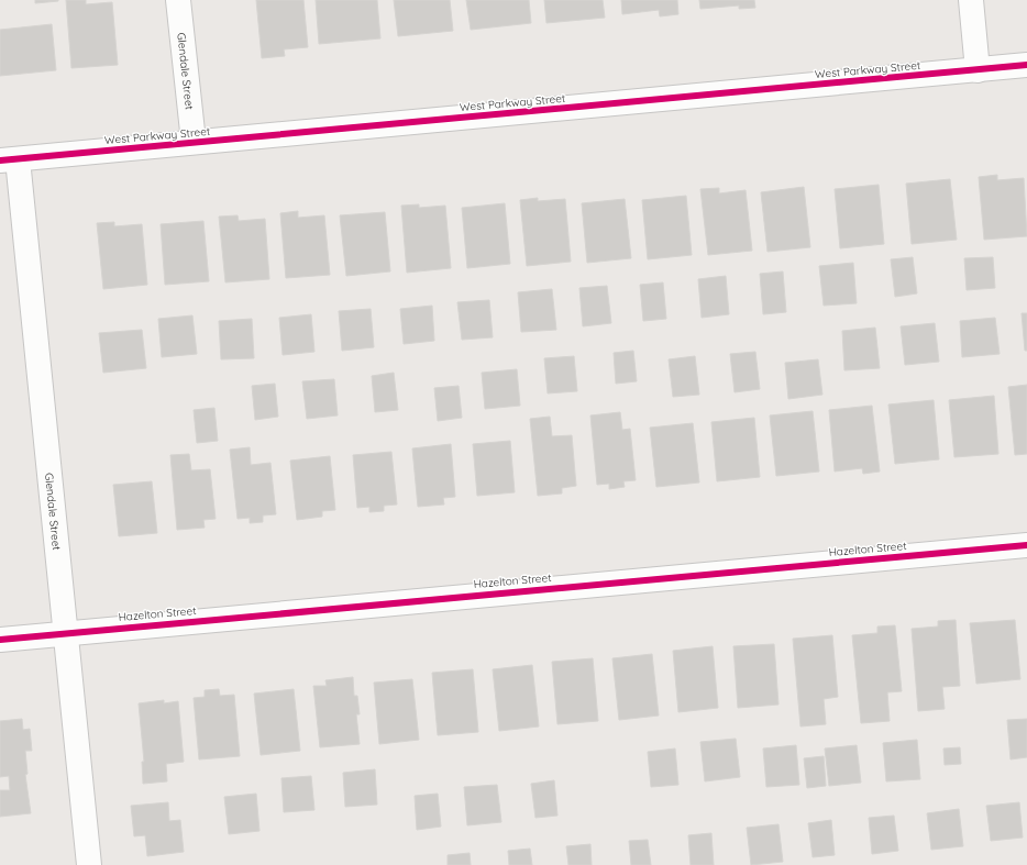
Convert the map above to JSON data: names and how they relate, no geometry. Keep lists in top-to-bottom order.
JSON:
{
  "streets": {
    "street": ["West Parkway Street", "Glendale Street", "Hazelton Street"]
  },
  "crossings": [
    ["West Parkway Street", "Glendale Street"],
    ["Glendale Street", "Hazelton Street"]
  ]
}
